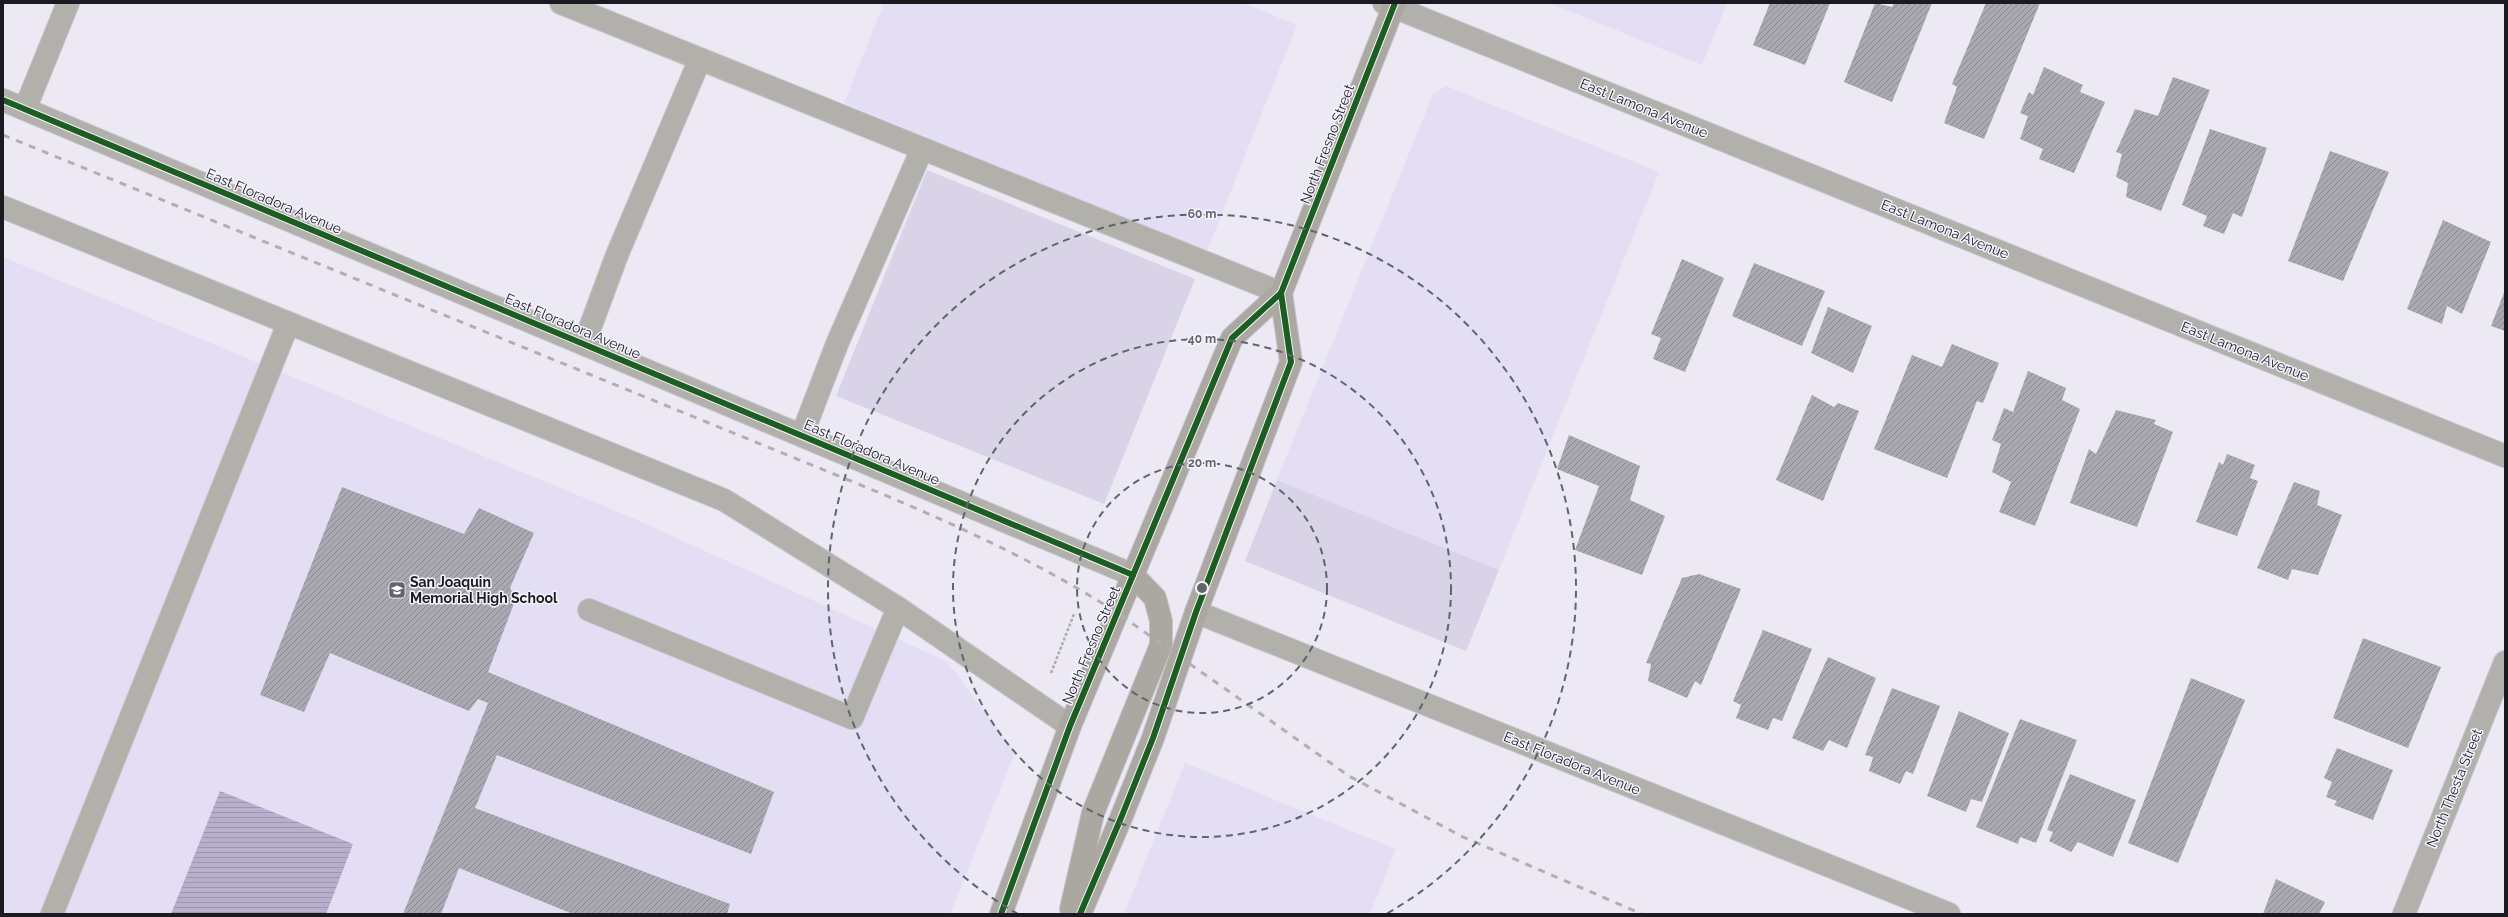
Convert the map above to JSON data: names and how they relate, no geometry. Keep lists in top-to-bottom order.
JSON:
{
  "streets": {
    "main road": ["North Fresno Street"],
    "street": ["East Lamona Avenue", "East Floradora Avenue", "North Thesta Street"]
  },
  "crossings": [
    ["East Lamona Avenue", "North Fresno Street"],
    ["North Fresno Street", "East Floradora Avenue"]
  ],
  "places": {
    "school or university": ["San Joaquin Memorial High School"]
  },
  "rings": ["60 m", "40 m", "20 m"]
}
